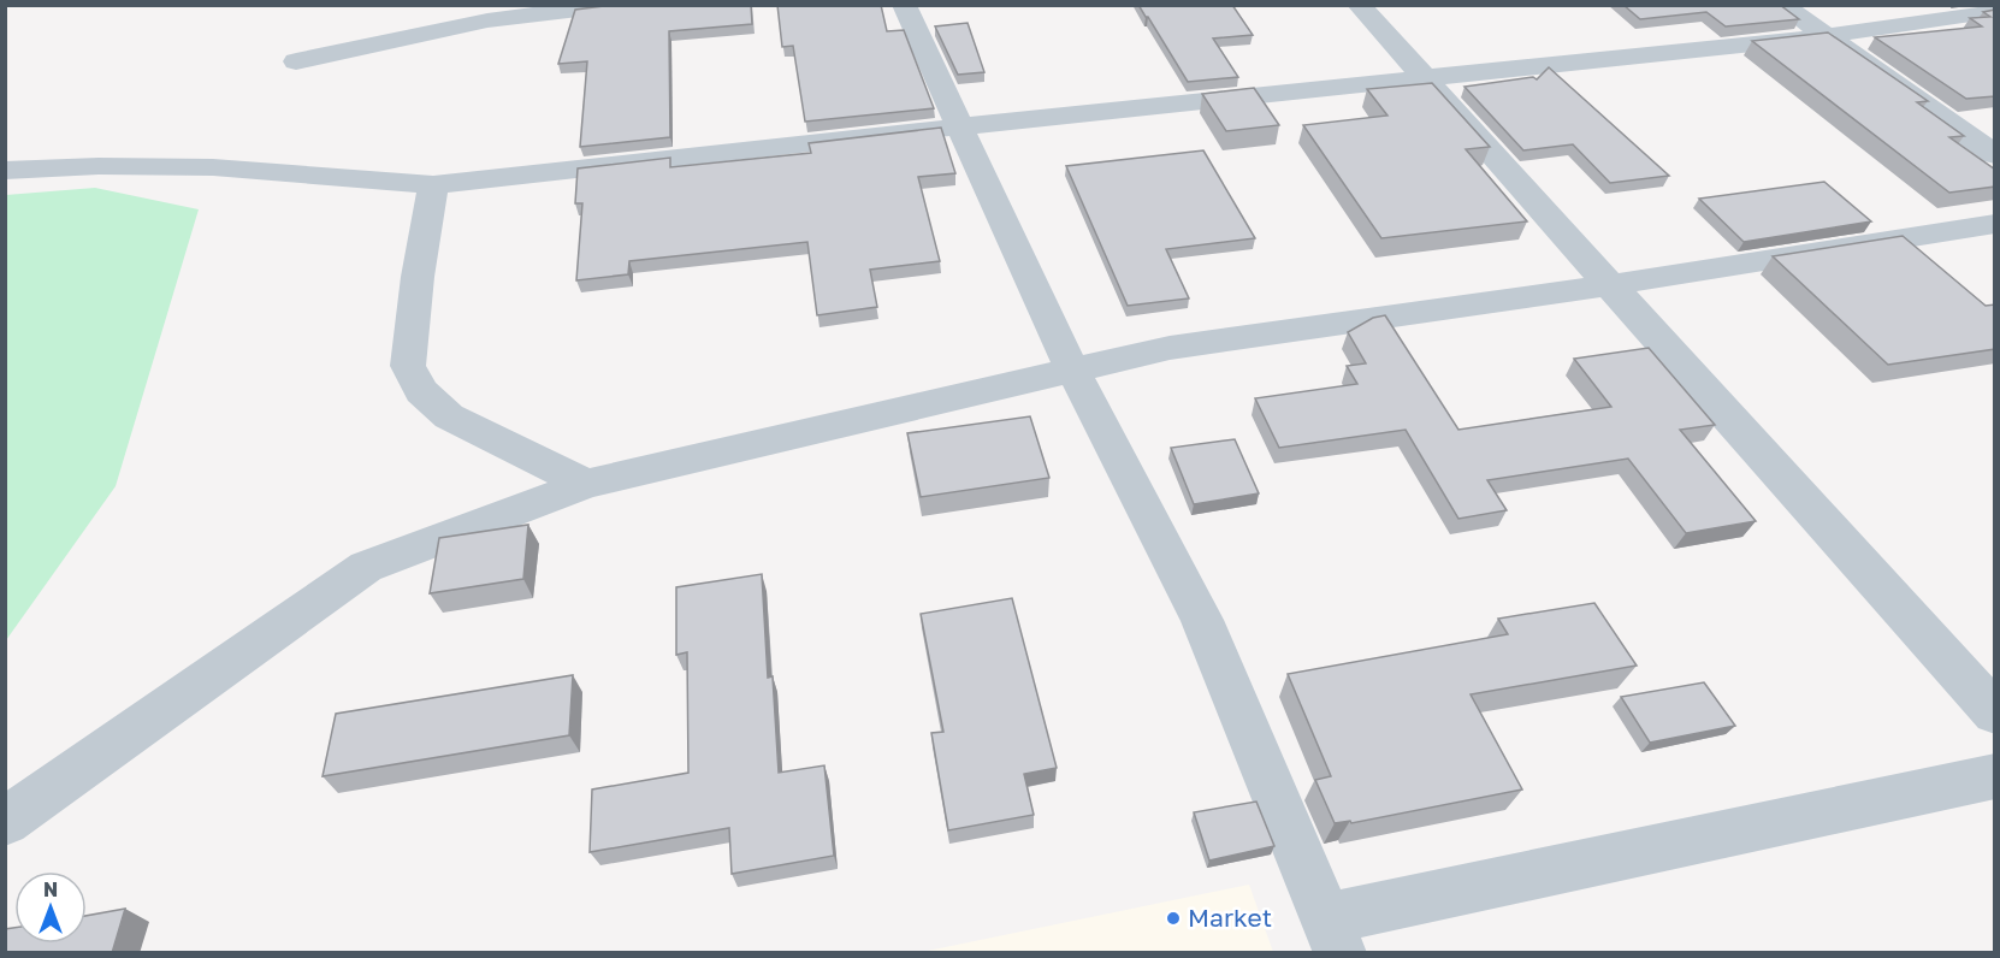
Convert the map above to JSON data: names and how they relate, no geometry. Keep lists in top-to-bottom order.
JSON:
{
  "places": ["Market"],
  "north": "top"
}
